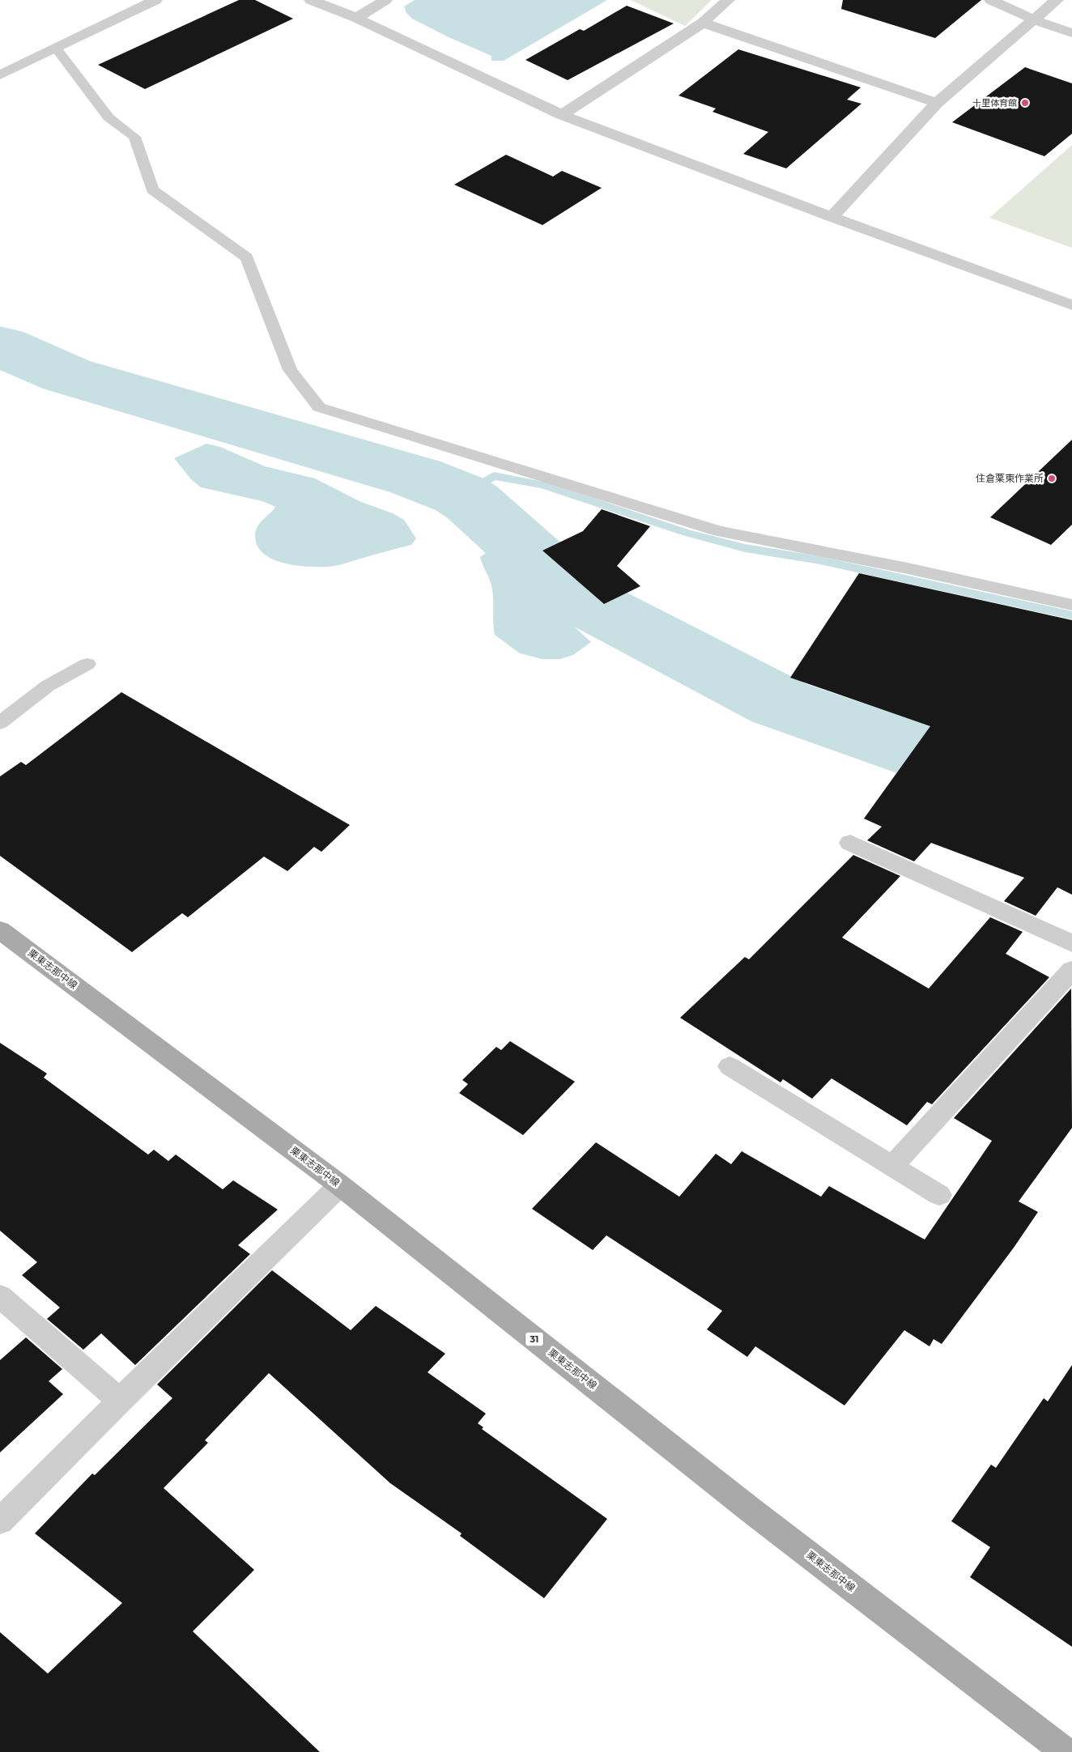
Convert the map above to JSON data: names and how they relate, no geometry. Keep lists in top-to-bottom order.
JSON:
{
  "streets": {
    "main road": ["栗東志那中線", "31"]
  },
  "places": ["十里体育館", "住倉栗東作業所"]
}
